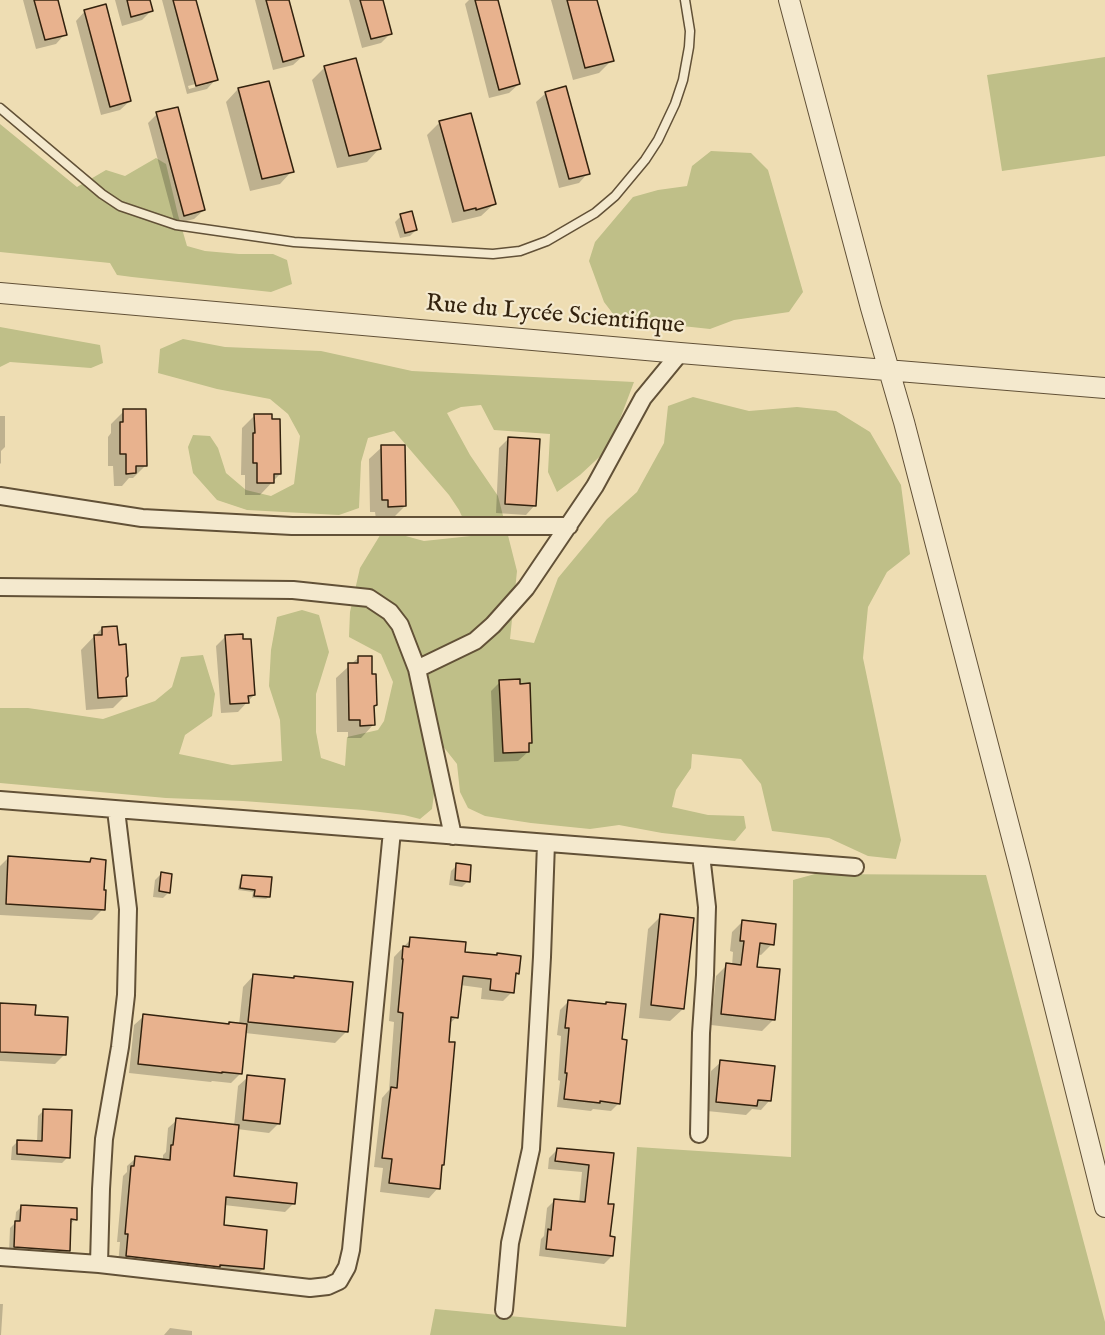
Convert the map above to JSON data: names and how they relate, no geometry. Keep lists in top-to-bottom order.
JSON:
{
  "streets": {
    "street": ["Rue du Lycée Scientifique"]
  }
}
